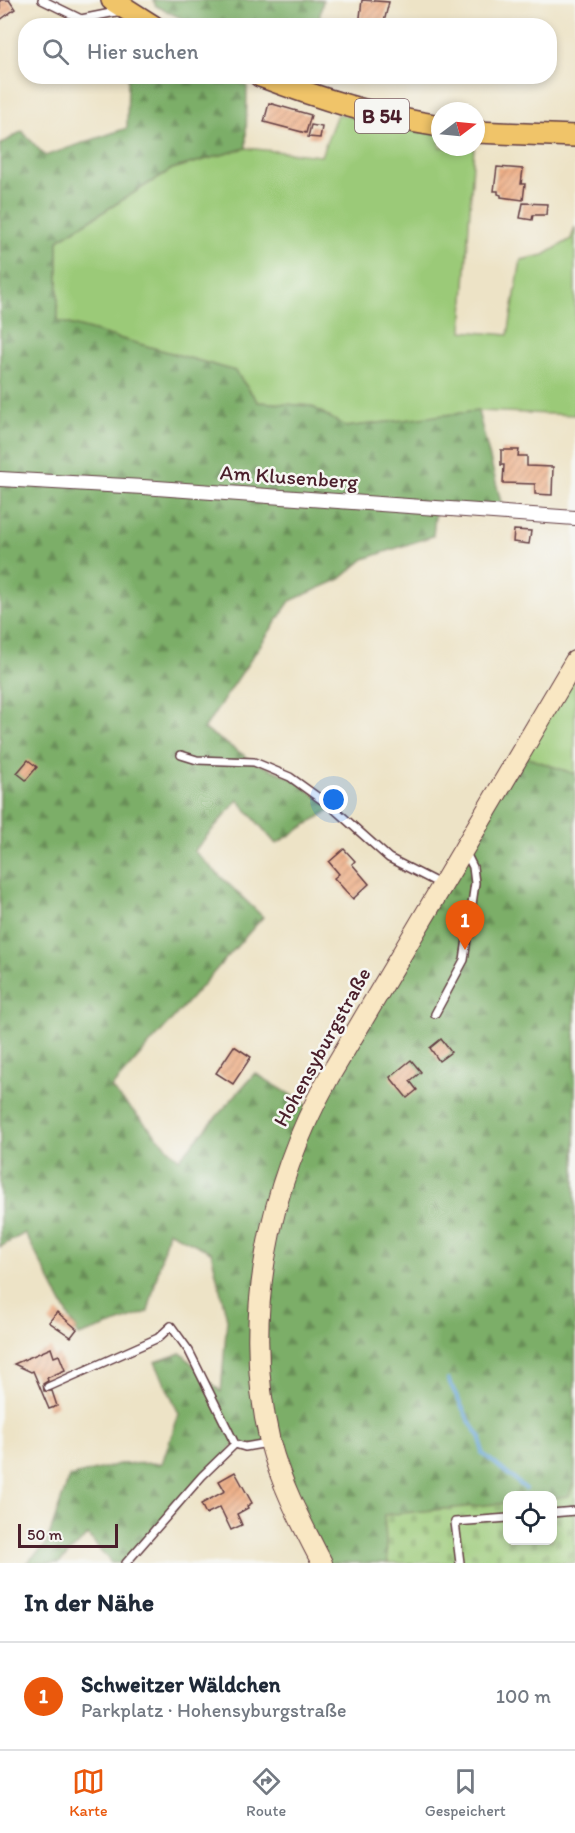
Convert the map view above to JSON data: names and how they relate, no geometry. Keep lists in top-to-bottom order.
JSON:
{
  "streets": {
    "main road": ["B 54", "Hohensyburgstraße"],
    "street": ["Am Klusenberg"]
  },
  "scale_bar": "50 m",
  "north": "right",
  "page": {
    "search": "Hier suchen",
    "pins": "1",
    "scale": "50 m",
    "heading": "In der Nähe",
    "list": [
      {
        "mark": "1",
        "name": "Schweitzer Wäldchen",
        "note": "Parkplatz · Hohensyburgstraße",
        "value": "100 m"
      }
    ],
    "nav": ["Karte", "Route", "Gespeichert"]
  }
}
